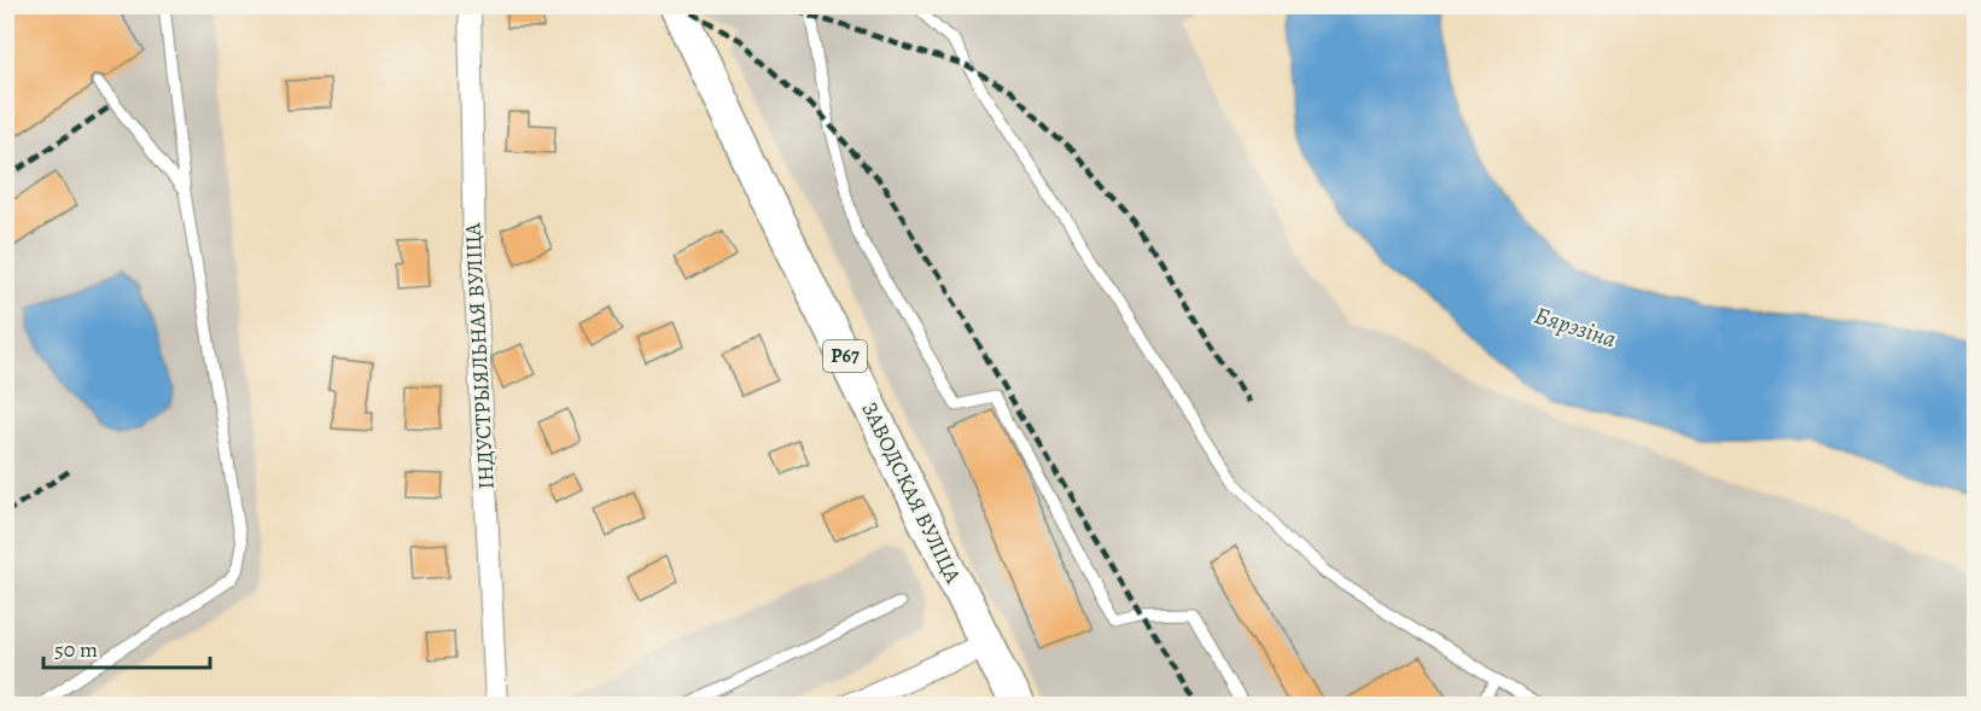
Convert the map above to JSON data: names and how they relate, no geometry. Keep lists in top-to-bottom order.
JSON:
{
  "streets": {
    "main road": ["Р67", "ЗАВОДСКАЯ ВУЛІЦА"],
    "street": ["ІНДУСТРЫЯЛЬНАЯ ВУЛІЦА"]
  },
  "water": ["Бярэзіна"],
  "scale_bar": "50 m"
}
